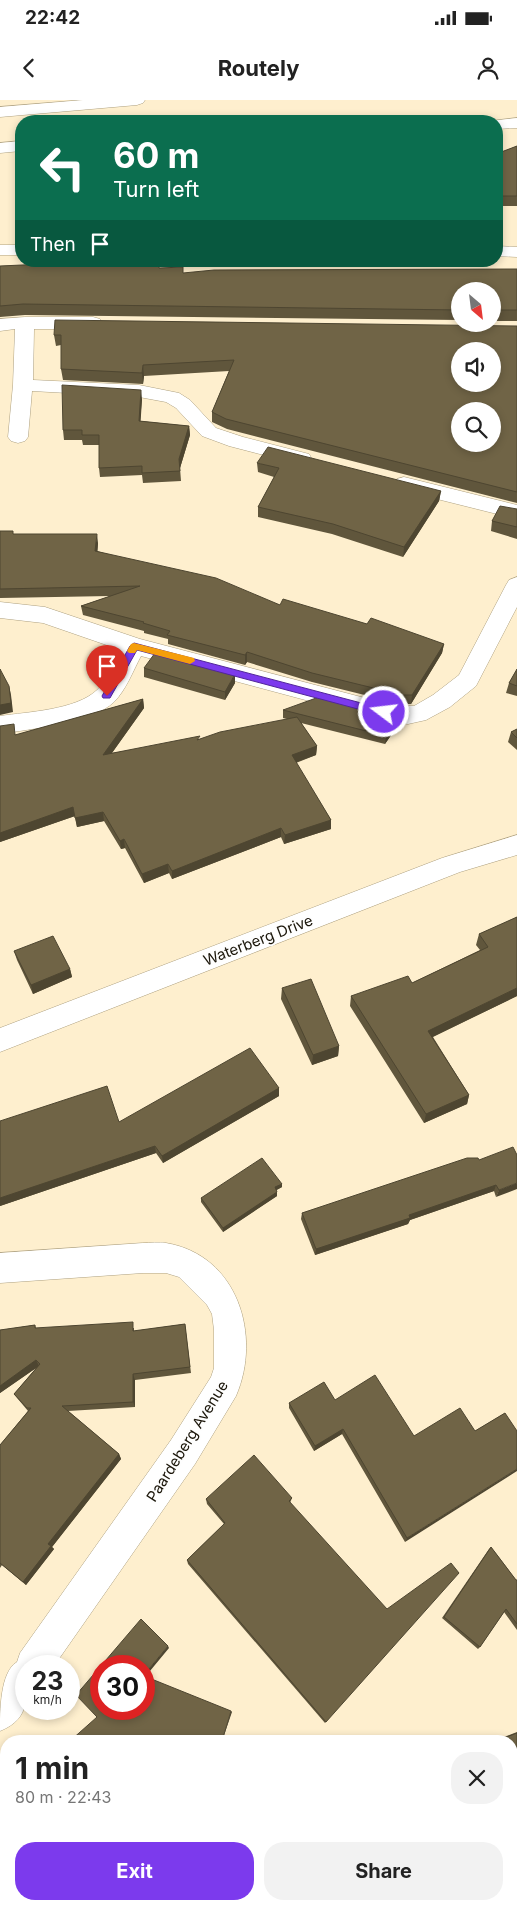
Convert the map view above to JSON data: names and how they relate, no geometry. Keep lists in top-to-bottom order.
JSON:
{
  "streets": {
    "main road": ["Waterberg Drive", "Paardeberg Avenue"]
  },
  "north": "bottom right",
  "page": {
    "status": "22:42",
    "header": "Routely",
    "turn": ["60 m", "Turn left"],
    "then": "Then",
    "speed": "23 km/h",
    "limit": "30",
    "heading": ["1 min", "80 m · 22:43"],
    "buttons": ["Exit", "Share"]
  }
}
